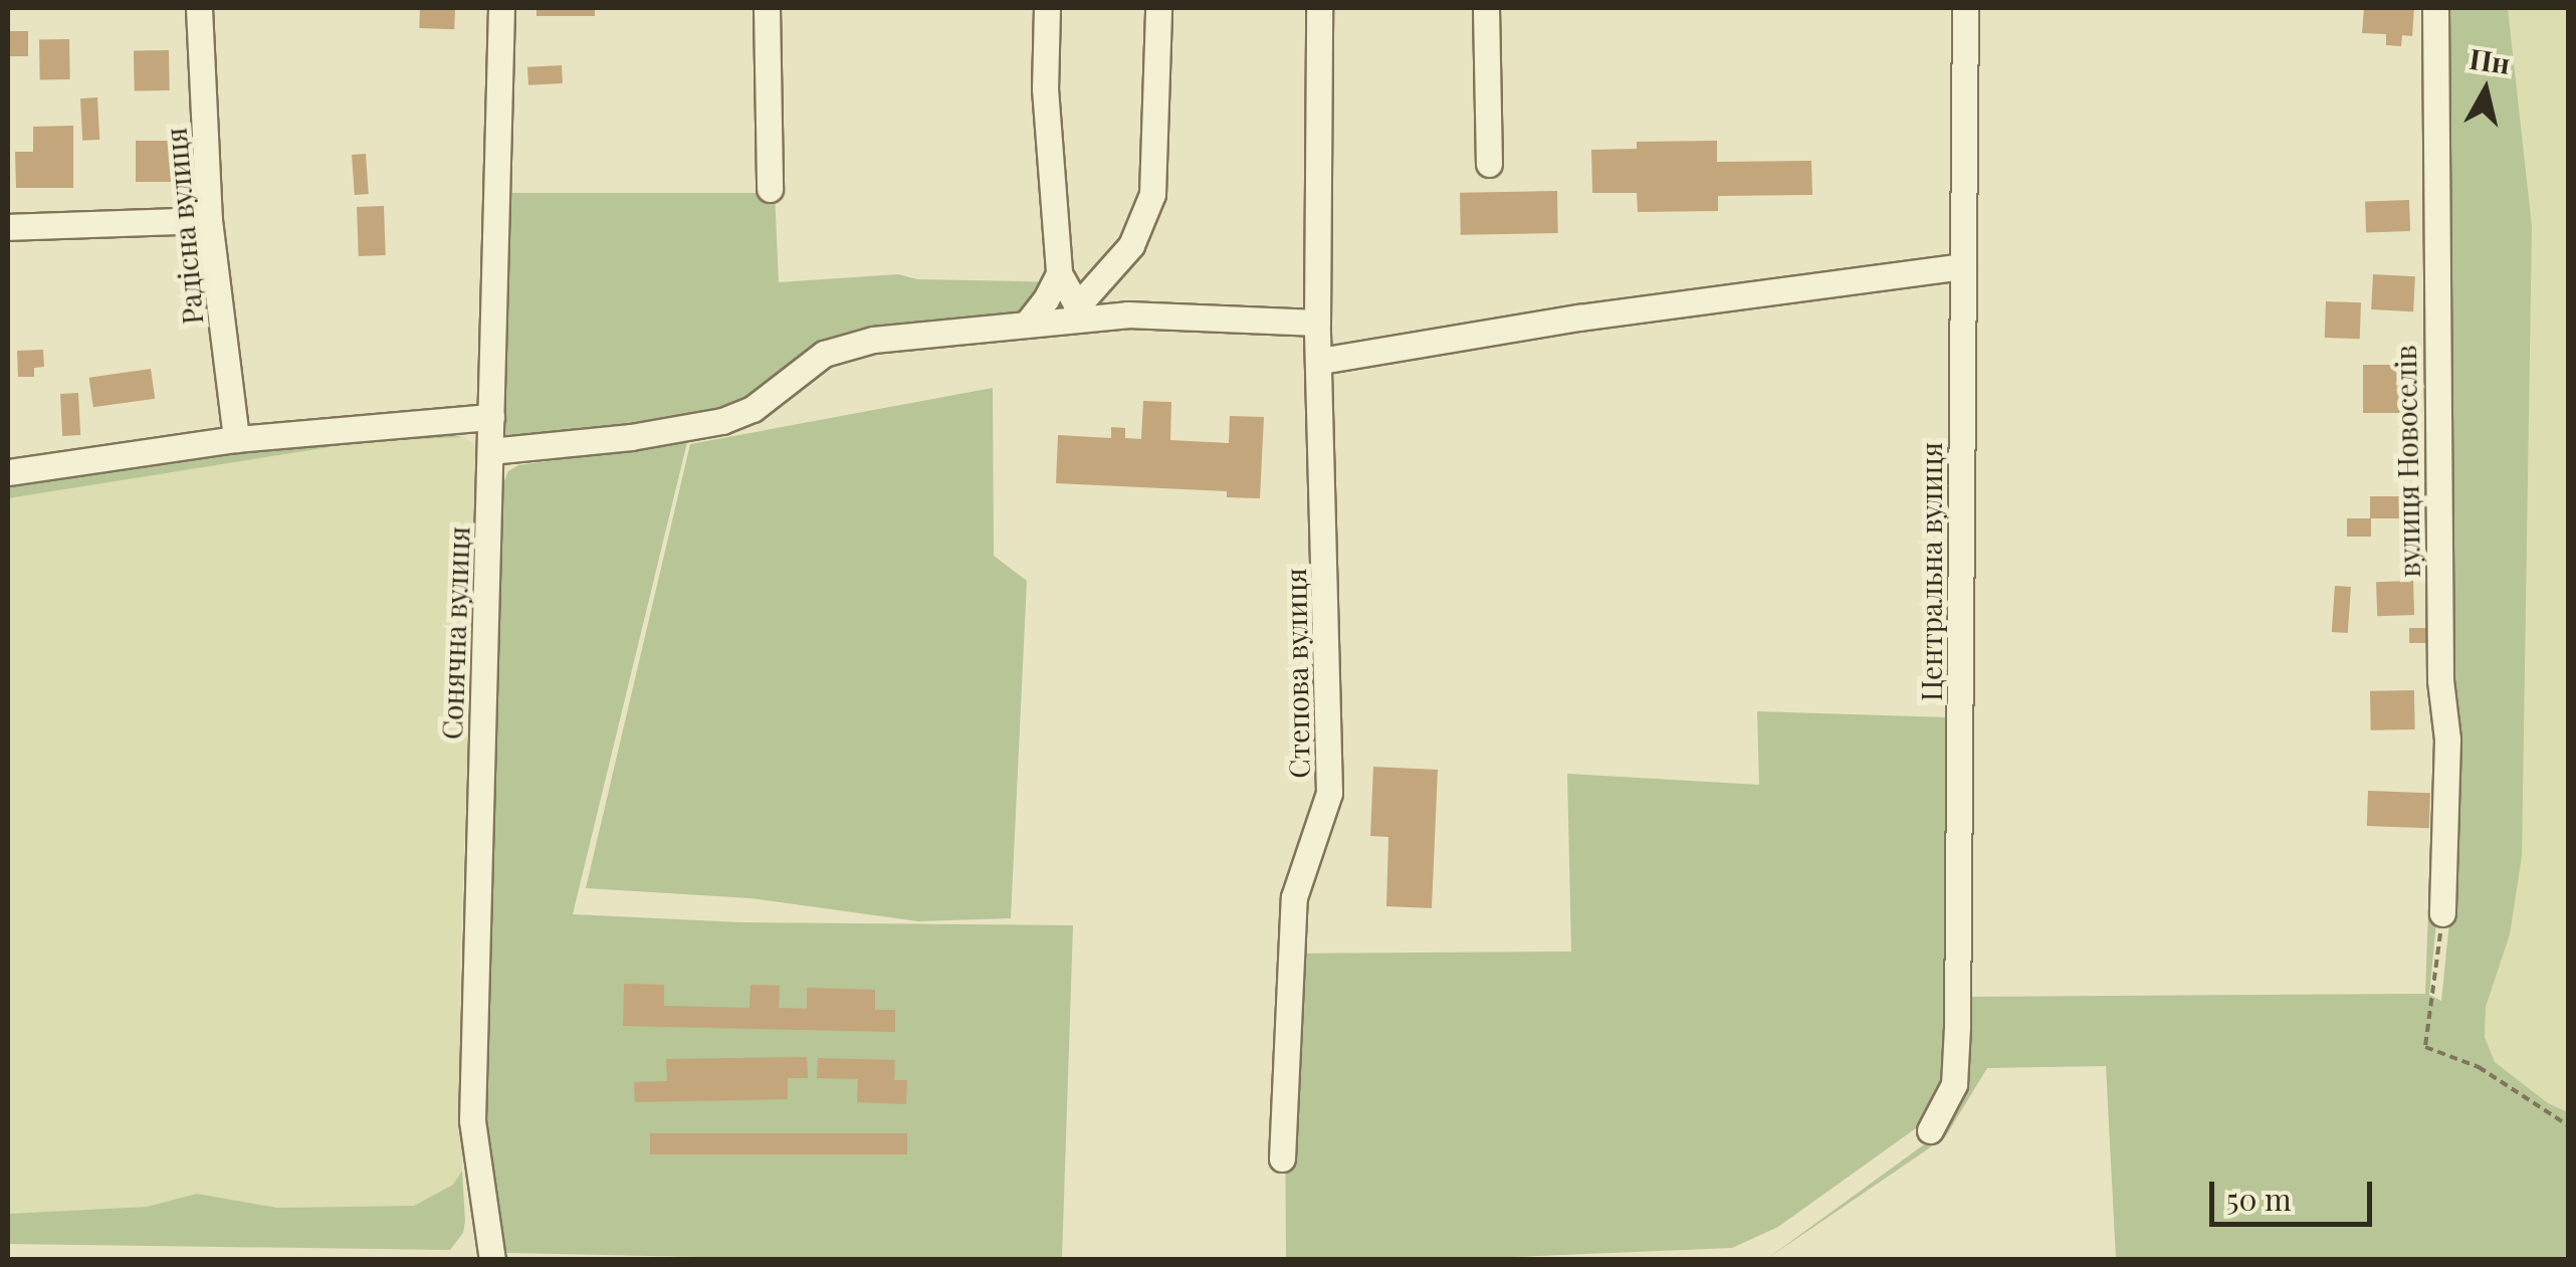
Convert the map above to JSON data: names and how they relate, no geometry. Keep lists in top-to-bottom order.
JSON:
{
  "streets": {
    "street": [
      "Радісна вулиця",
      "вулиця Новоселів",
      "Центральна вулиця",
      "Сонячна вулиця",
      "Степова вулиця"
    ]
  },
  "scale_bar": "50 m",
  "north": "top"
}
